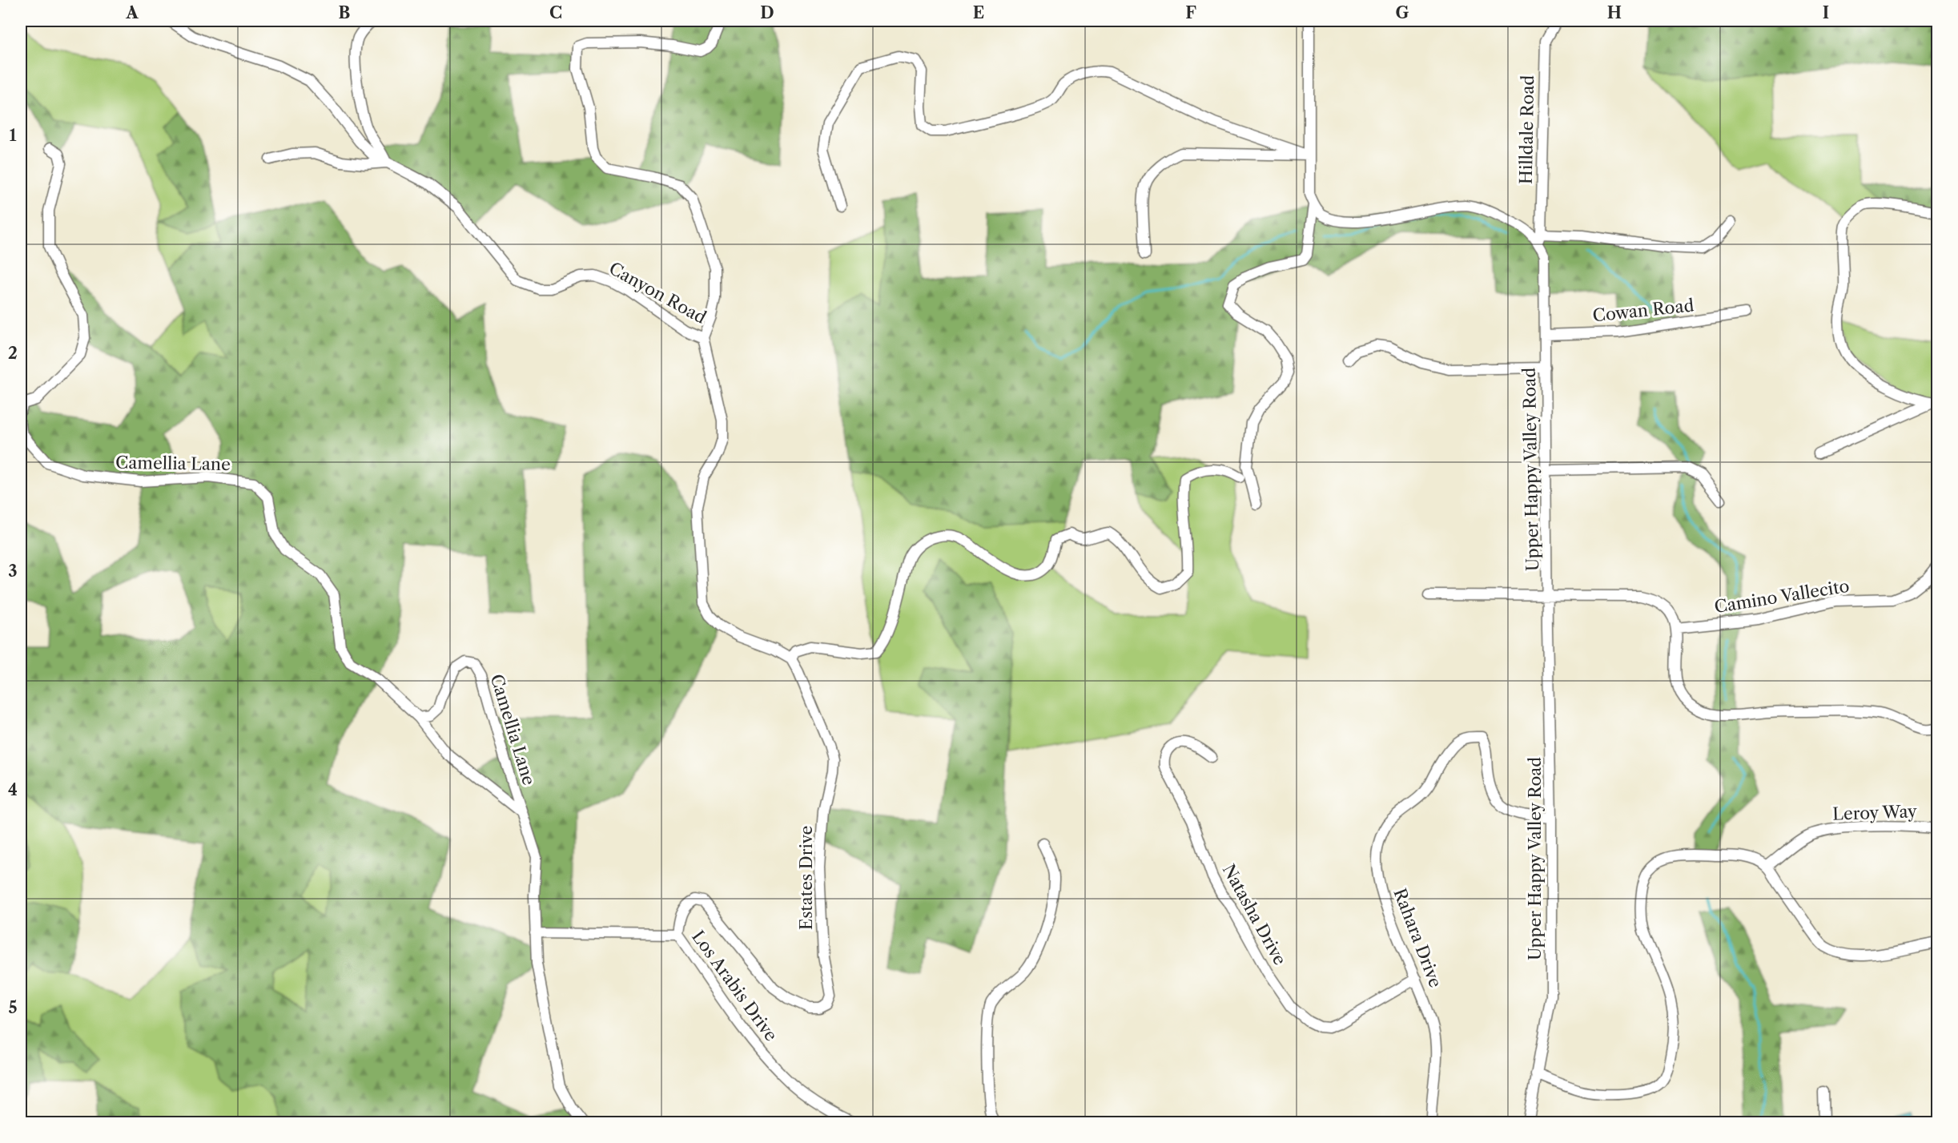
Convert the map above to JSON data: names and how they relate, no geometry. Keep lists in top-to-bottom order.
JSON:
{
  "streets": {
    "street": [
      "Hilldale Road",
      "Canyon Road",
      "Cowan Road",
      "Camellia Lane",
      "Upper Happy Valley Road",
      "Camino Vallecito",
      "Leroy Way",
      "Estates Drive",
      "Natasha Drive",
      "Rahara Drive",
      "Los Arabis Drive"
    ]
  },
  "crossings": [
    ["Hilldale Road", "Upper Happy Valley Road"],
    ["Cowan Road", "Upper Happy Valley Road"],
    ["Camellia Lane", "Los Arabis Drive"],
    ["Upper Happy Valley Road", "Rahara Drive"],
    ["Estates Drive", "Los Arabis Drive"],
    ["Natasha Drive", "Rahara Drive"]
  ],
  "grid": {
    "columns": [
      "A",
      "B",
      "C",
      "D",
      "E",
      "F",
      "G",
      "H",
      "I"
    ],
    "rows": [
      "1",
      "2",
      "3",
      "4",
      "5"
    ]
  }
}
